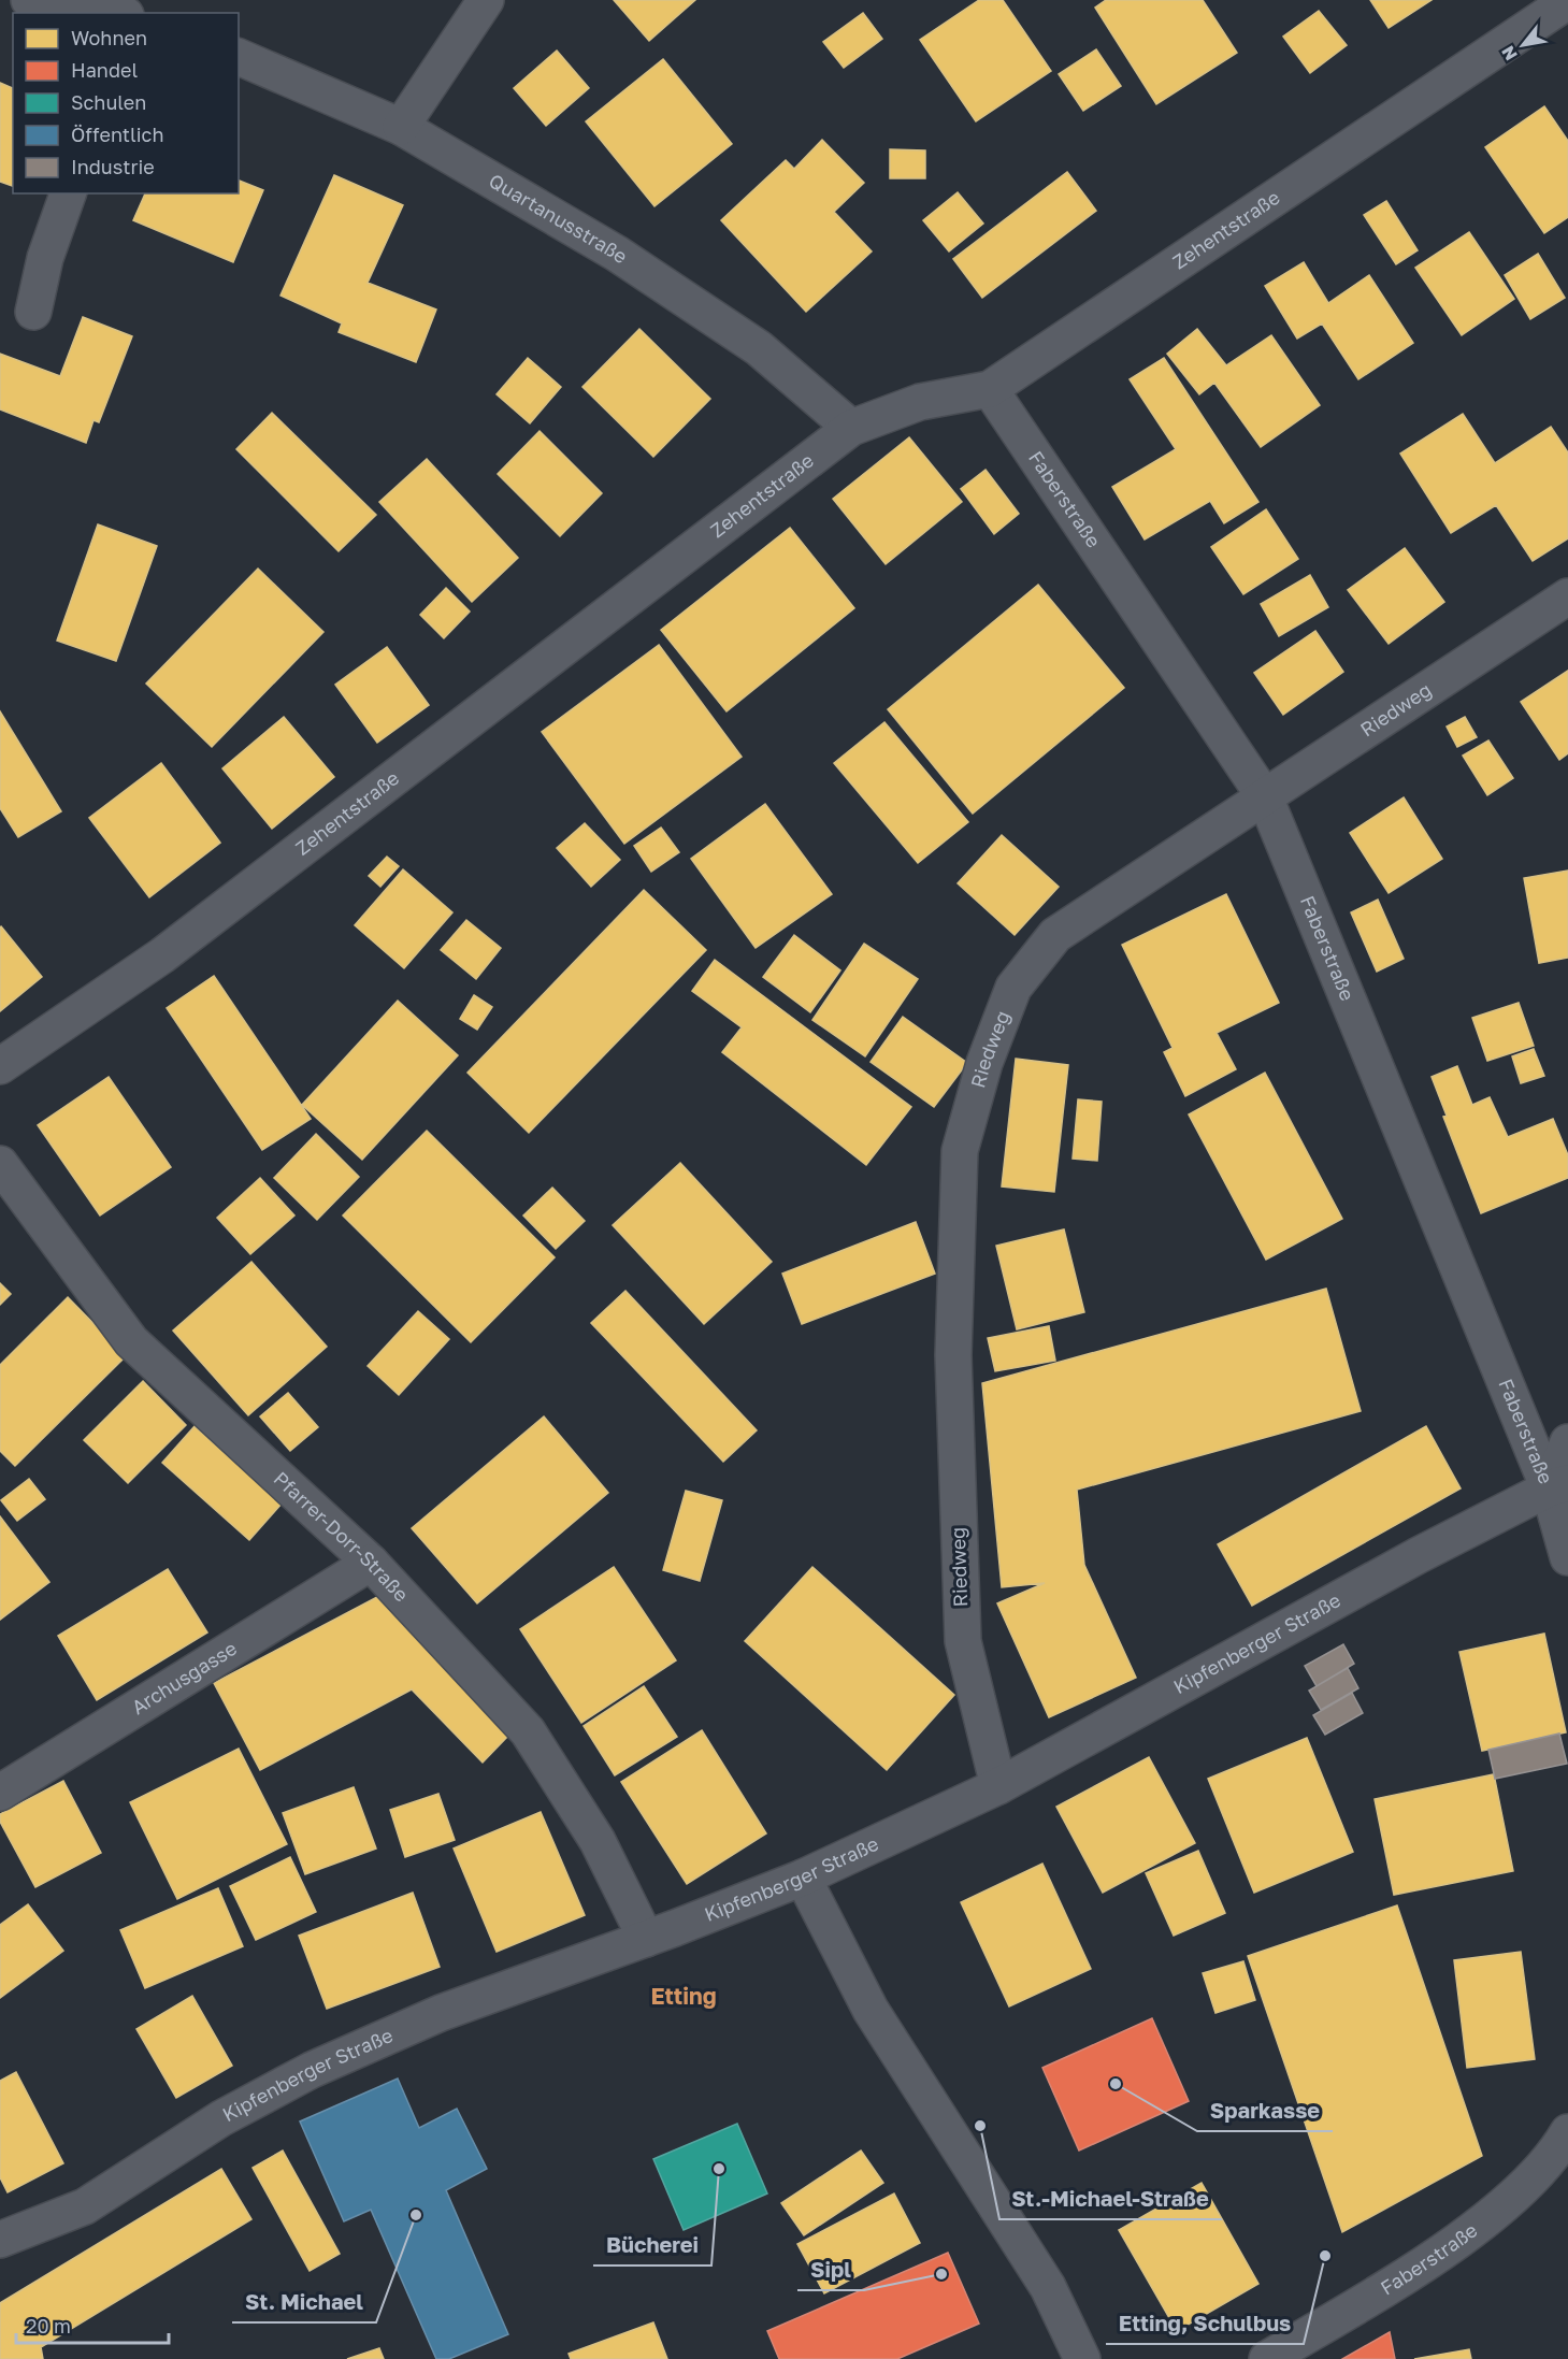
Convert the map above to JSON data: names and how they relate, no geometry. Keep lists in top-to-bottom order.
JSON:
{
  "streets": {
    "street": [
      "Quartanusstraße",
      "Zehentstraße",
      "Faberstraße",
      "Riedweg",
      "Pfarrer-Dorr-Straße",
      "Kipfenberger Straße",
      "Archusgasse"
    ]
  },
  "crossings": [
    ["Quartanusstraße", "Zehentstraße"],
    ["Zehentstraße", "Faberstraße"],
    ["Faberstraße", "Riedweg"],
    ["Faberstraße", "Kipfenberger Straße"],
    ["Riedweg", "Kipfenberger Straße"],
    ["Pfarrer-Dorr-Straße", "Kipfenberger Straße"],
    ["Pfarrer-Dorr-Straße", "Archusgasse"]
  ],
  "districts": ["Etting"],
  "places": [
    "Sparkasse",
    "St.-Michael-Straße",
    "Bücherei",
    "St. Michael",
    "Etting, Schulbus",
    "Sipl"
  ],
  "legend": [
    "Wohnen",
    "Handel",
    "Schulen",
    "Öffentlich",
    "Industrie"
  ],
  "scale_bar": "20 m",
  "north": "bottom left"
}
